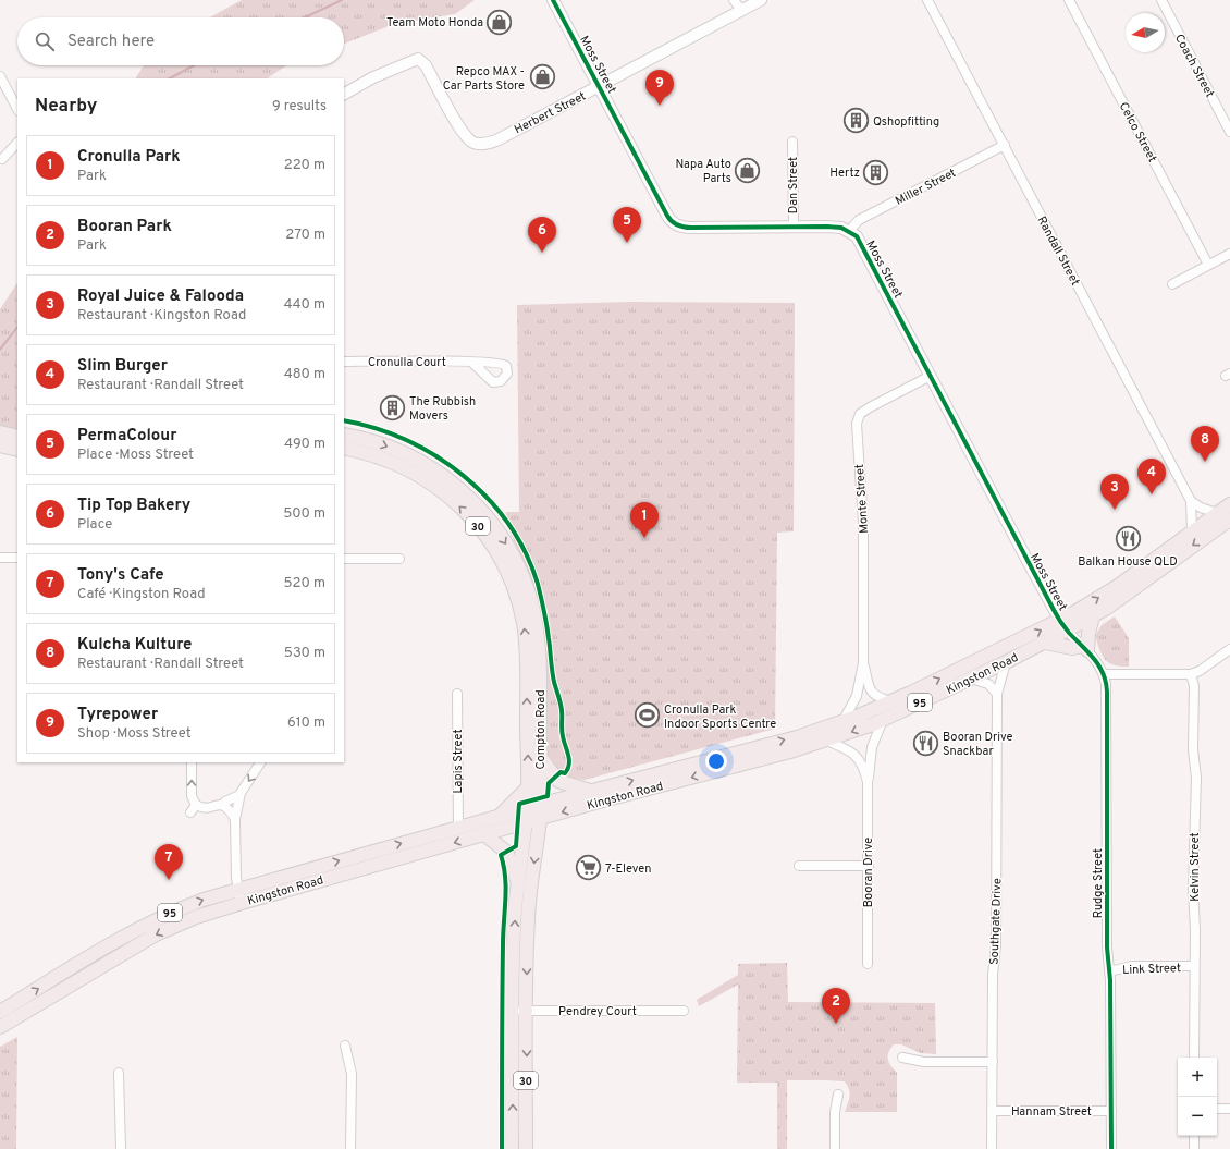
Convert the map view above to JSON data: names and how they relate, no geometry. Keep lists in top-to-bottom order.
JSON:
{
  "streets": {
    "main road": [
      "30",
      "Kingston Road",
      "95",
      "Compton Road"
    ],
    "street": [
      "Moss Street",
      "Coach Street",
      "Herbert Street",
      "Celco Street",
      "Dan Street",
      "Miller Street",
      "Randall Street",
      "Cronulla Court",
      "Monte Street",
      "Lapis Street",
      "Kelvin Street",
      "Booran Drive",
      "Rudge Street",
      "Southgate Drive",
      "Link Street",
      "Pendrey Court",
      "Hannam Street"
    ]
  },
  "crossings": [
    ["Moss Street", "Herbert Street"],
    ["Moss Street", "Dan Street"],
    ["Moss Street", "Miller Street"],
    ["Moss Street", "Monte Street"],
    ["Moss Street", "Kingston Road"],
    ["Moss Street", "Rudge Street"],
    ["Miller Street", "Randall Street"],
    ["Randall Street", "Kingston Road"],
    ["Monte Street", "Kingston Road"],
    ["Kingston Road", "Compton Road"],
    ["Kingston Road", "Lapis Street"],
    ["Kingston Road", "Booran Drive"],
    ["Kingston Road", "Rudge Street"],
    ["Kingston Road", "Southgate Drive"],
    ["Compton Road", "Pendrey Court"],
    ["Kelvin Street", "Link Street"],
    ["Rudge Street", "Link Street"],
    ["Rudge Street", "Hannam Street"],
    ["Southgate Drive", "Hannam Street"]
  ],
  "places": {
    "shop": ["Team Moto Honda", "Repco MAX - Car Parts Store", "Napa Auto Parts"],
    "building": ["Qshopfitting", "Hertz", "The Rubbish Movers"],
    "restaurant": ["Balkan House QLD", "Booran Drive Snackbar"],
    "sports": ["Cronulla Park Indoor Sports Centre"],
    "supermarket": ["7-Eleven"]
  },
  "north": "left",
  "page": {
    "search": "Search here",
    "pins": [
      "9",
      "5",
      "6",
      "8",
      "4",
      "3",
      "1",
      "7",
      "2"
    ],
    "heading": ["Nearby", "9 results"],
    "list": [
      {
        "mark": "1",
        "name": "Cronulla Park",
        "note": "Park",
        "value": "220 m"
      },
      {
        "mark": "2",
        "name": "Booran Park",
        "note": "Park",
        "value": "270 m"
      },
      {
        "mark": "3",
        "name": "Royal Juice & Falooda",
        "note": "Restaurant · Kingston Road",
        "value": "440 m"
      },
      {
        "mark": "4",
        "name": "Slim Burger",
        "note": "Restaurant · Randall Street",
        "value": "480 m"
      },
      {
        "mark": "5",
        "name": "PermaColour",
        "note": "Place · Moss Street",
        "value": "490 m"
      },
      {
        "mark": "6",
        "name": "Tip Top Bakery",
        "note": "Place",
        "value": "500 m"
      },
      {
        "mark": "7",
        "name": "Tony's Cafe",
        "note": "Café · Kingston Road",
        "value": "520 m"
      },
      {
        "mark": "8",
        "name": "Kulcha Kulture",
        "note": "Restaurant · Randall Street",
        "value": "530 m"
      },
      {
        "mark": "9",
        "name": "Tyrepower",
        "note": "Shop · Moss Street",
        "value": "610 m"
      }
    ],
    "map_buttons": ["+", "−"]
  }
}
